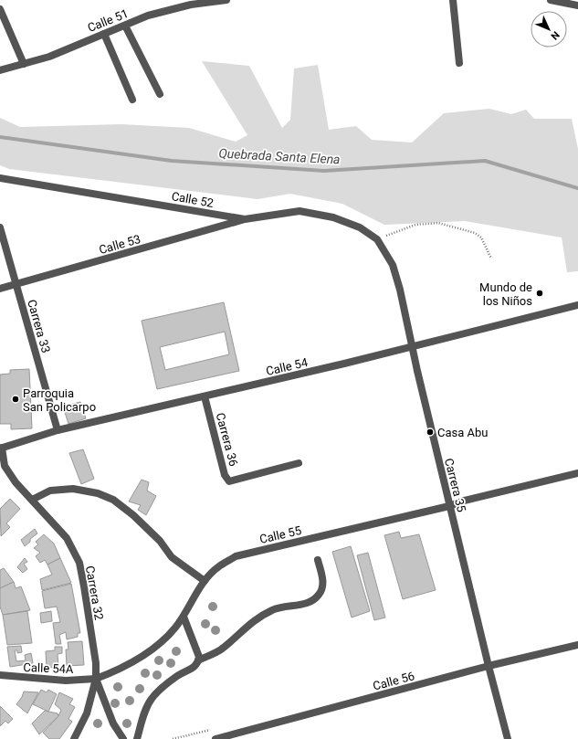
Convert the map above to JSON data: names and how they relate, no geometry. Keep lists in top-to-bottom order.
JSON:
{
  "streets": {
    "street": [
      "Calle 51",
      "Calle 52",
      "Calle 53",
      "Carrera 33",
      "Calle 54",
      "Carrera 36",
      "Carrera 35",
      "Calle 55",
      "Carrera 32",
      "Calle 54A",
      "Calle 56"
    ]
  },
  "crossings": [
    ["Calle 52", "Calle 53"],
    ["Calle 52", "Carrera 35"],
    ["Calle 53", "Carrera 33"],
    ["Carrera 33", "Calle 54"],
    ["Calle 54", "Carrera 36"],
    ["Calle 54", "Carrera 35"],
    ["Calle 54", "Carrera 32"],
    ["Carrera 35", "Calle 55"],
    ["Carrera 35", "Calle 56"],
    ["Calle 55", "Carrera 32"],
    ["Calle 55", "Calle 54A"],
    ["Carrera 32", "Calle 54A"]
  ],
  "water": ["Quebrada Santa Elena"],
  "places": ["Mundo de los Niños", "Parroquia San Policarpo", "Casa Abu"],
  "north": "bottom right"
}
